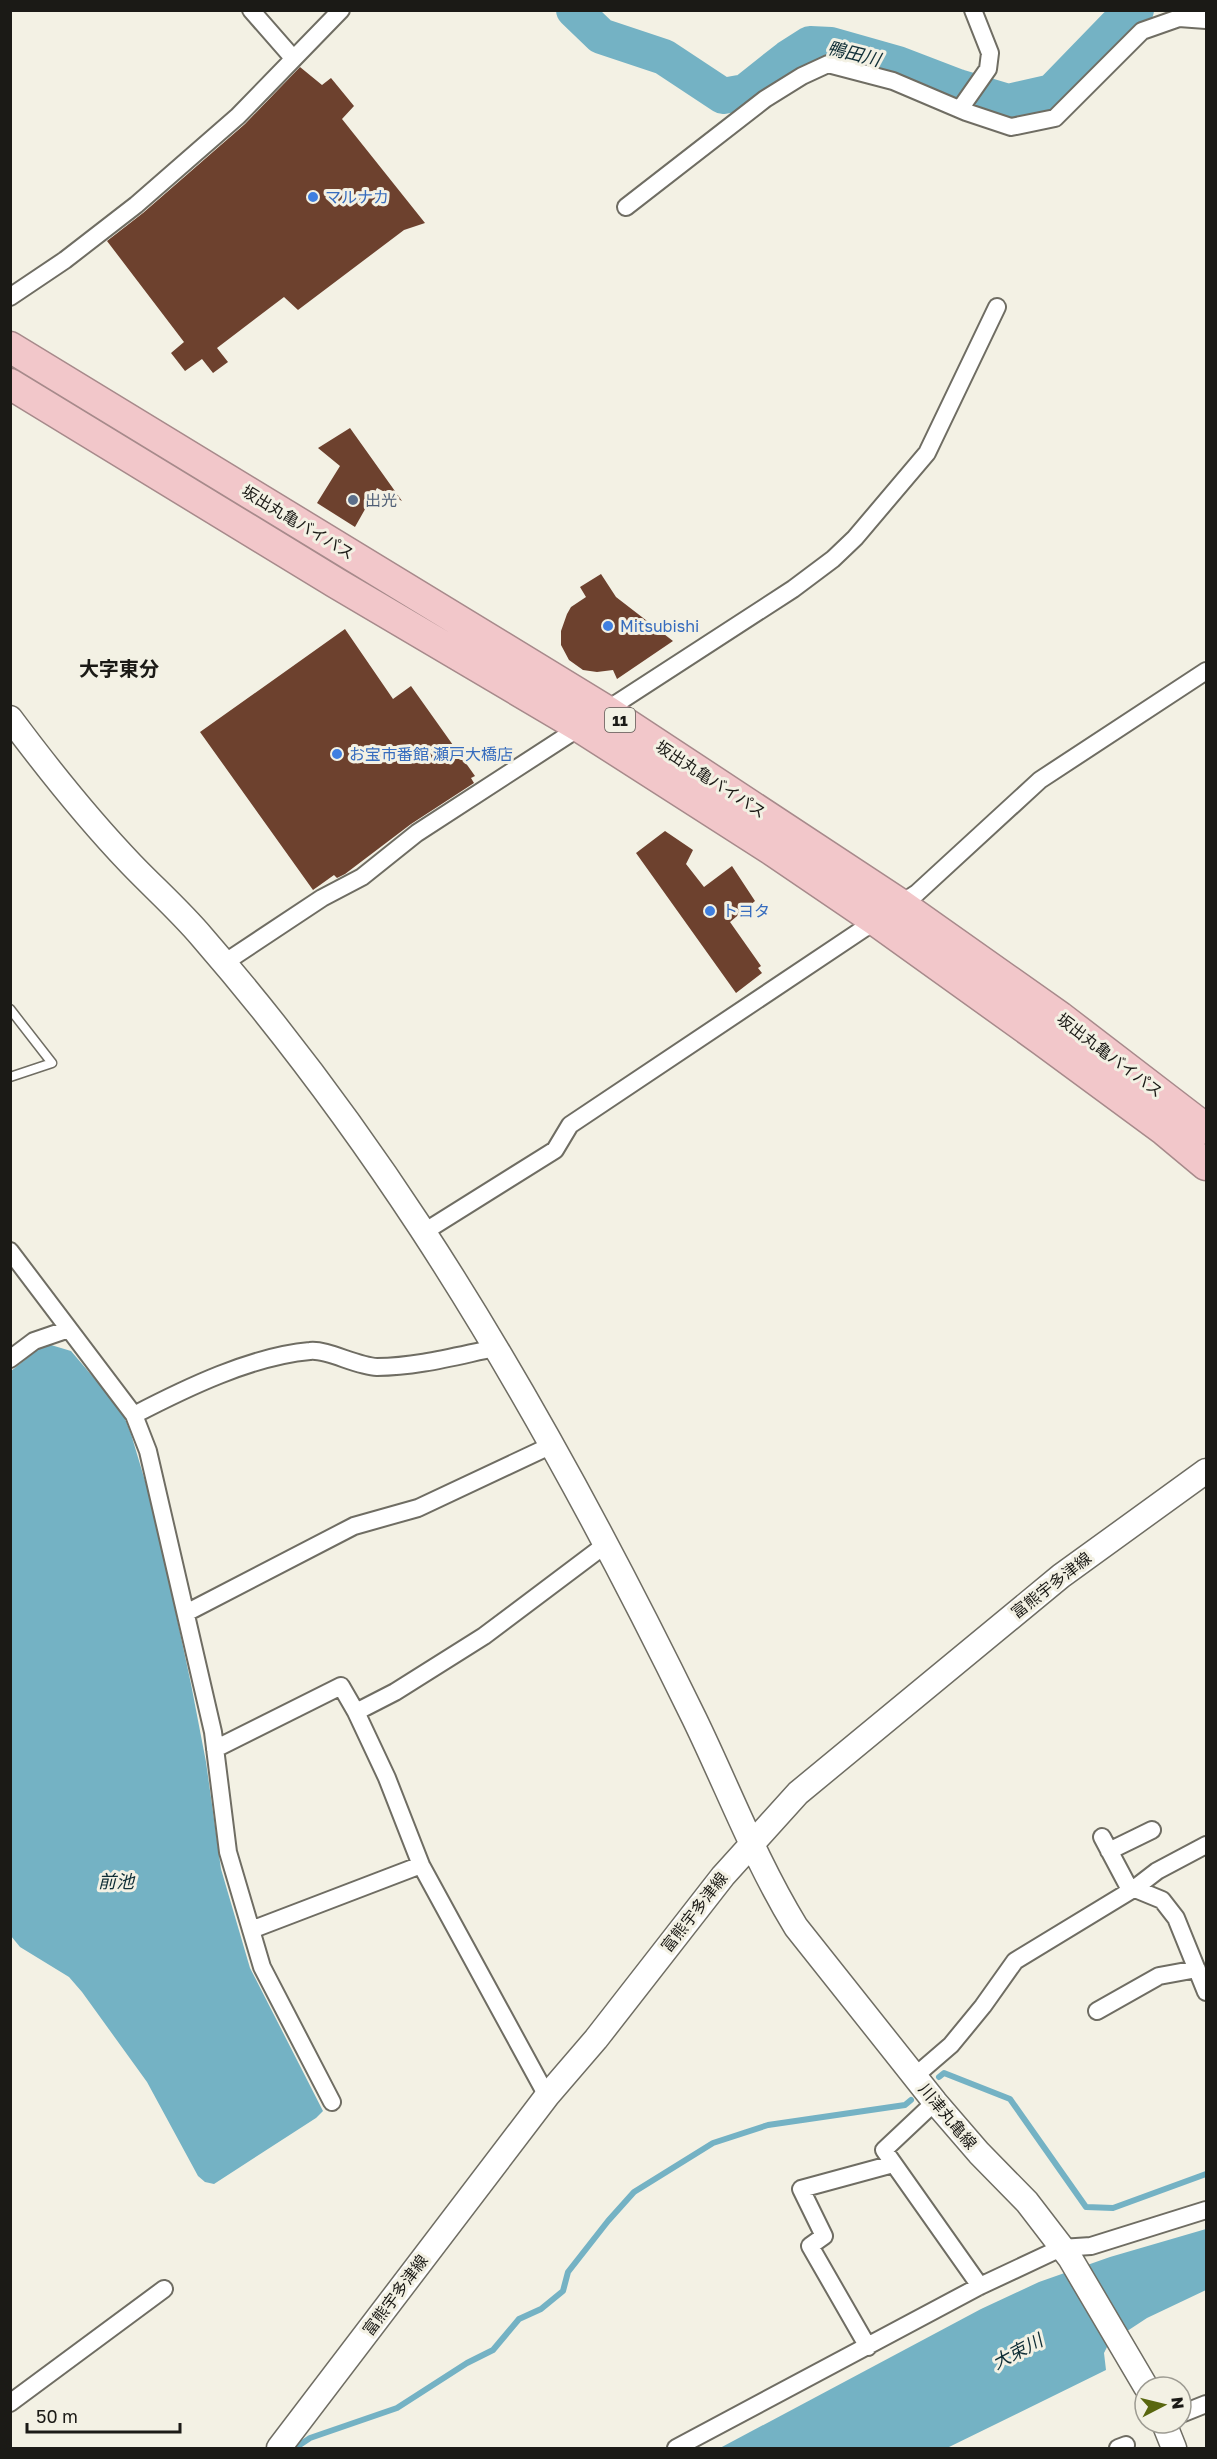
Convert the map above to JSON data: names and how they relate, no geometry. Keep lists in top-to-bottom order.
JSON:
{
  "streets": {
    "highway": ["坂出丸亀バイパス", "11"],
    "main road": ["富熊宇多津線", "川津丸亀線"]
  },
  "crossings": [
    ["富熊宇多津線", "川津丸亀線"]
  ],
  "districts": ["大字東分"],
  "water": ["鴨田川", "前池", "大束川"],
  "places": [
    "マルナカ",
    "出光",
    "Mitsubishi",
    "お宝市番館 瀬戸大橋店",
    "トヨタ"
  ],
  "scale_bar": "50 m",
  "north": "right"
}
